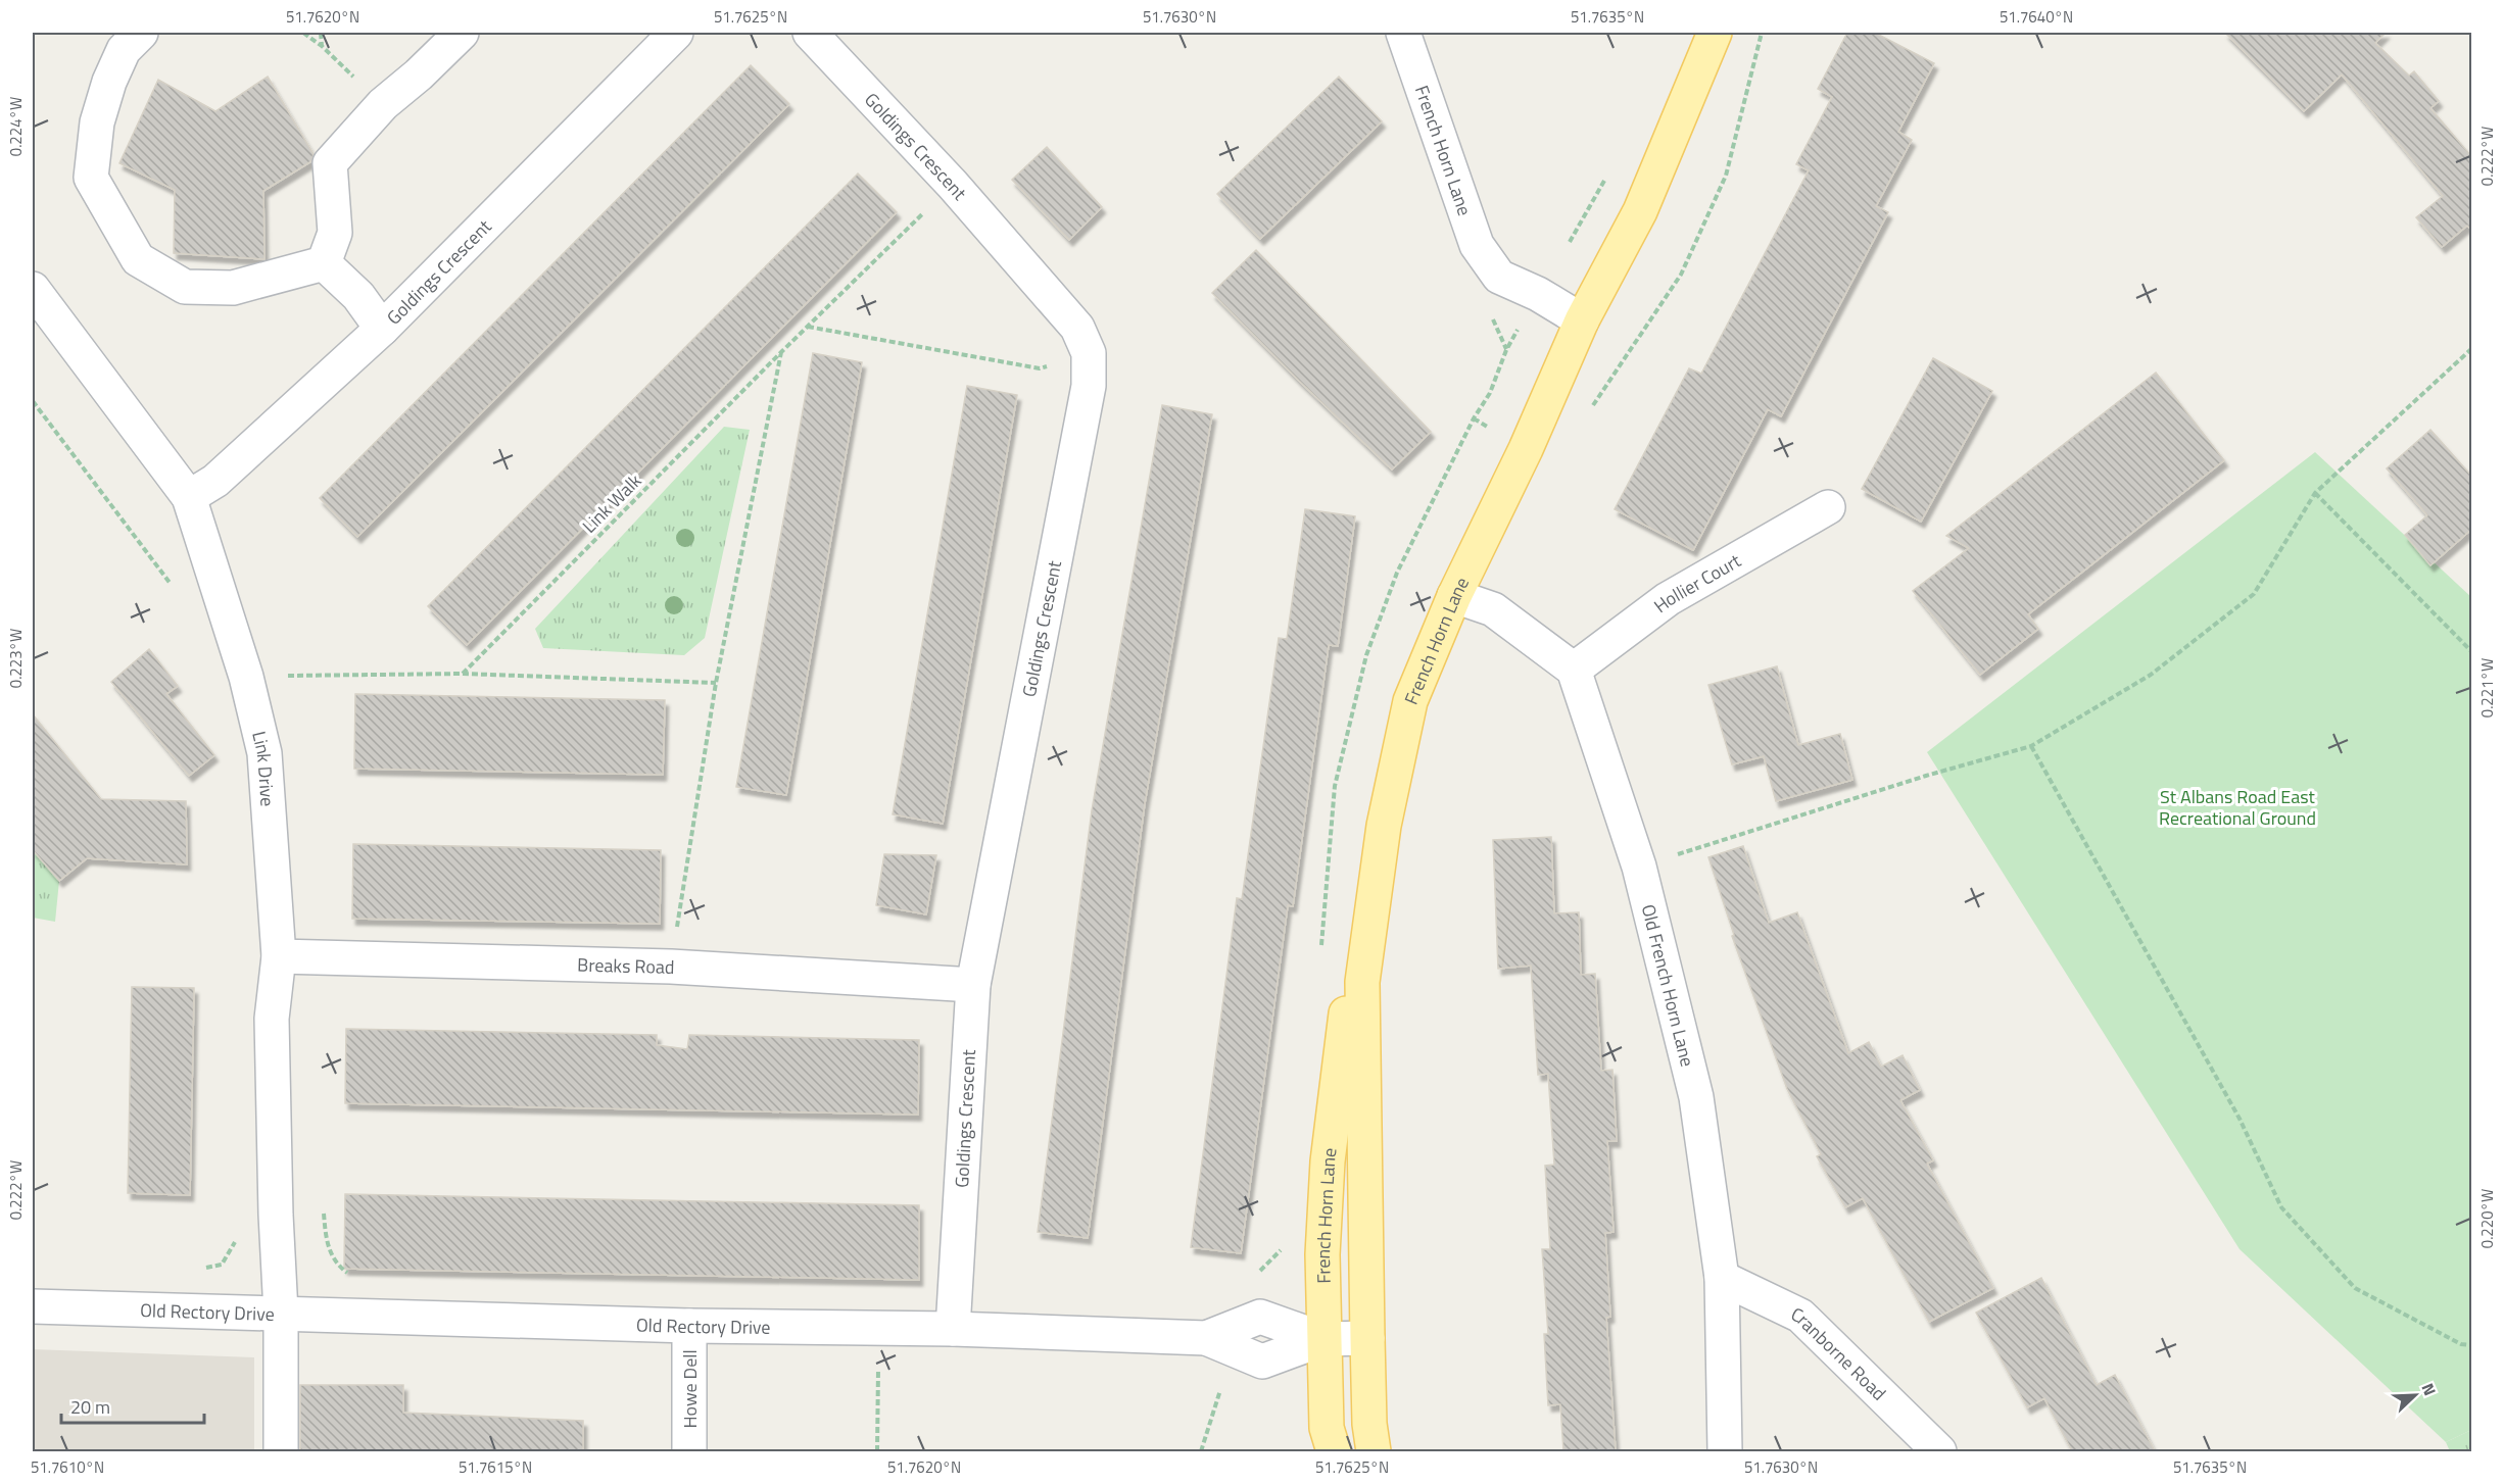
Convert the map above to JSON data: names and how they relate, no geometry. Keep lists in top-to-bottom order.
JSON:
{
  "streets": {
    "main road": ["French Horn Lane"],
    "street": [
      "Goldings Crescent",
      "Hollier Court",
      "Link Drive",
      "Breaks Road",
      "Old French Horn Lane",
      "Old Rectory Drive",
      "Cranborne Road",
      "Howe Dell"
    ],
    "path": ["Link Walk"]
  },
  "crossings": [
    ["Goldings Crescent", "Link Walk"],
    ["Goldings Crescent", "Link Drive"],
    ["Goldings Crescent", "Breaks Road"],
    ["Goldings Crescent", "Old Rectory Drive"],
    ["French Horn Lane", "Old Rectory Drive"],
    ["Hollier Court", "Old French Horn Lane"],
    ["Link Drive", "Breaks Road"],
    ["Link Drive", "Old Rectory Drive"],
    ["Old French Horn Lane", "Cranborne Road"],
    ["Old Rectory Drive", "Howe Dell"]
  ],
  "parks": ["St Albans Road East Recreational Ground"],
  "scale_bar": "20 m",
  "north": "top right",
  "coordinates": [
    "51.7620°N",
    "51.7625°N",
    "51.7630°N",
    "51.7635°N",
    "51.7640°N",
    "0.224°W",
    "0.222°W",
    "0.223°W",
    "0.221°W",
    "0.220°W",
    "51.7610°N",
    "51.7615°N"
  ]
}
